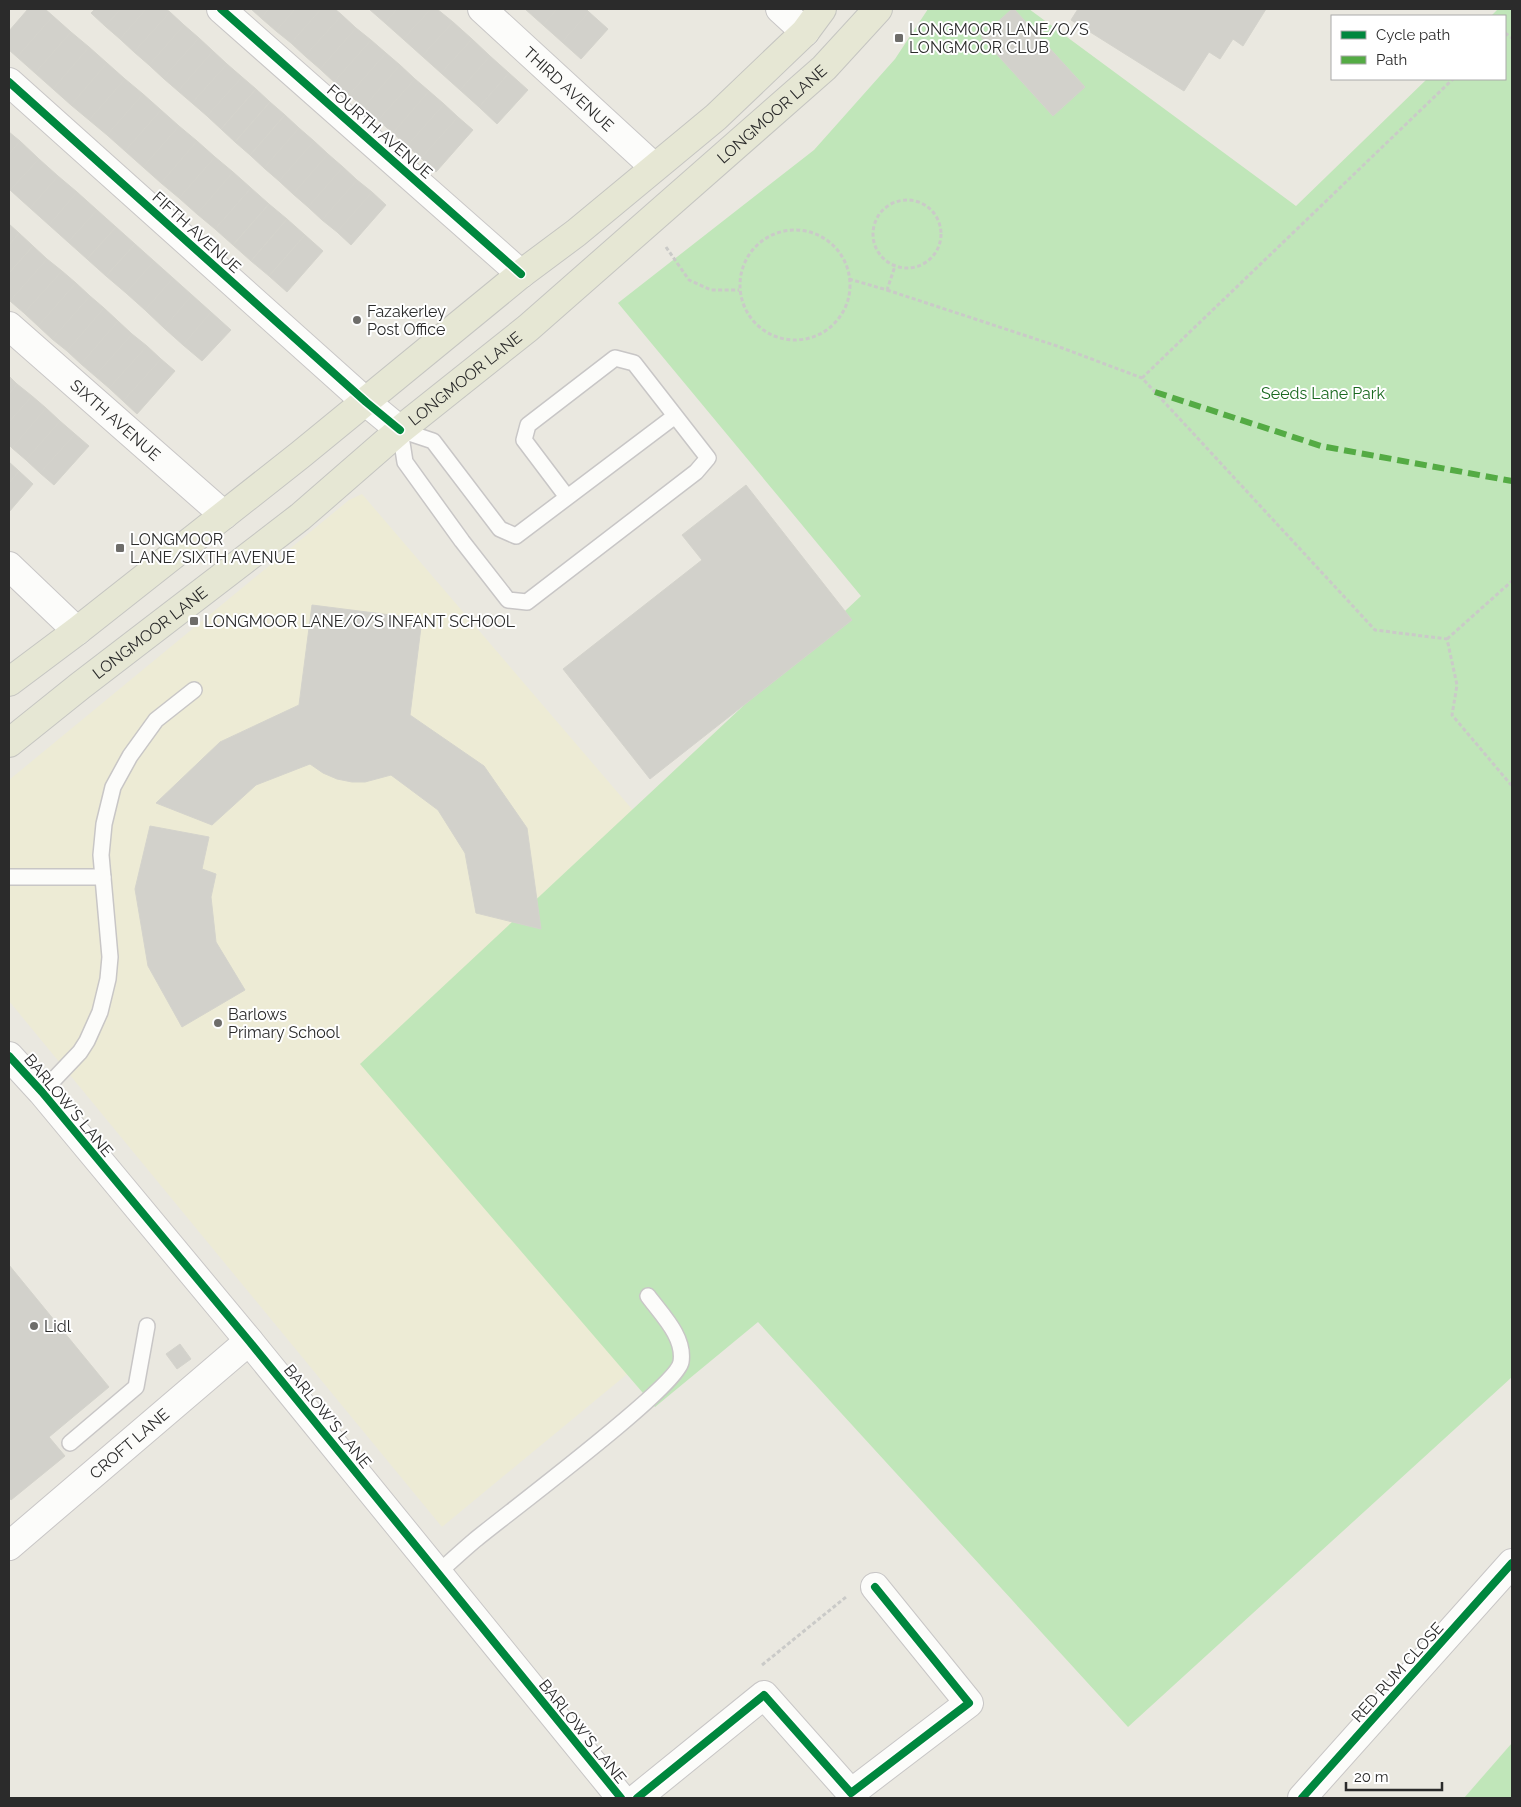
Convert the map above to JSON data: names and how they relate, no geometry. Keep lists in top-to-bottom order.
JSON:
{
  "streets": {
    "main road": ["LONGMOOR LANE"],
    "street": [
      "THIRD AVENUE",
      "FOURTH AVENUE",
      "FIFTH AVENUE",
      "SIXTH AVENUE",
      "BARLOW'S LANE",
      "CROFT LANE",
      "RED RUM CLOSE"
    ]
  },
  "crossings": [
    ["THIRD AVENUE", "LONGMOOR LANE"],
    ["LONGMOOR LANE", "FOURTH AVENUE"],
    ["LONGMOOR LANE", "FIFTH AVENUE"],
    ["LONGMOOR LANE", "SIXTH AVENUE"],
    ["BARLOW'S LANE", "CROFT LANE"]
  ],
  "parks": ["Seeds Lane Park"],
  "places": {
    "transit": ["LONGMOOR LANE/O/S LONGMOOR CLUB", "LONGMOOR LANE/SIXTH AVENUE", "LONGMOOR LANE/O/S INFANT SCHOOL"],
    "other": ["Fazakerley Post Office", "Barlows Primary School", "Lidl"]
  },
  "legend": ["Cycle path", "Path"],
  "scale_bar": "20 m"
}
